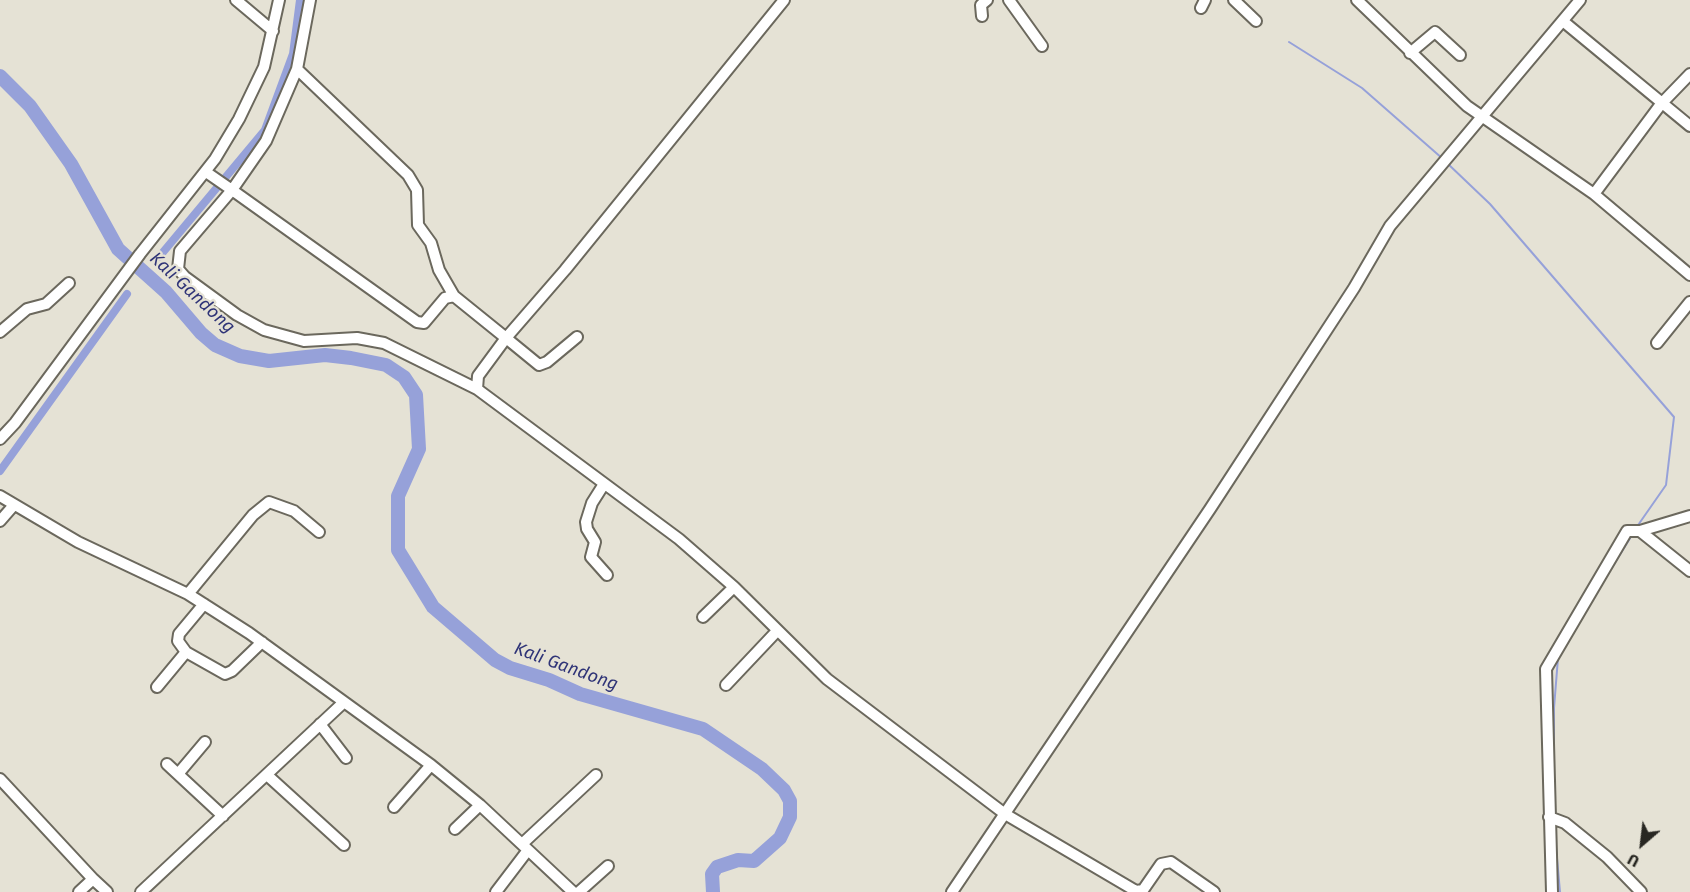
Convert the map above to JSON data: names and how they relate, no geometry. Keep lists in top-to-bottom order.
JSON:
{
  "water": ["Kali Gandong"],
  "north": "bottom left"
}
